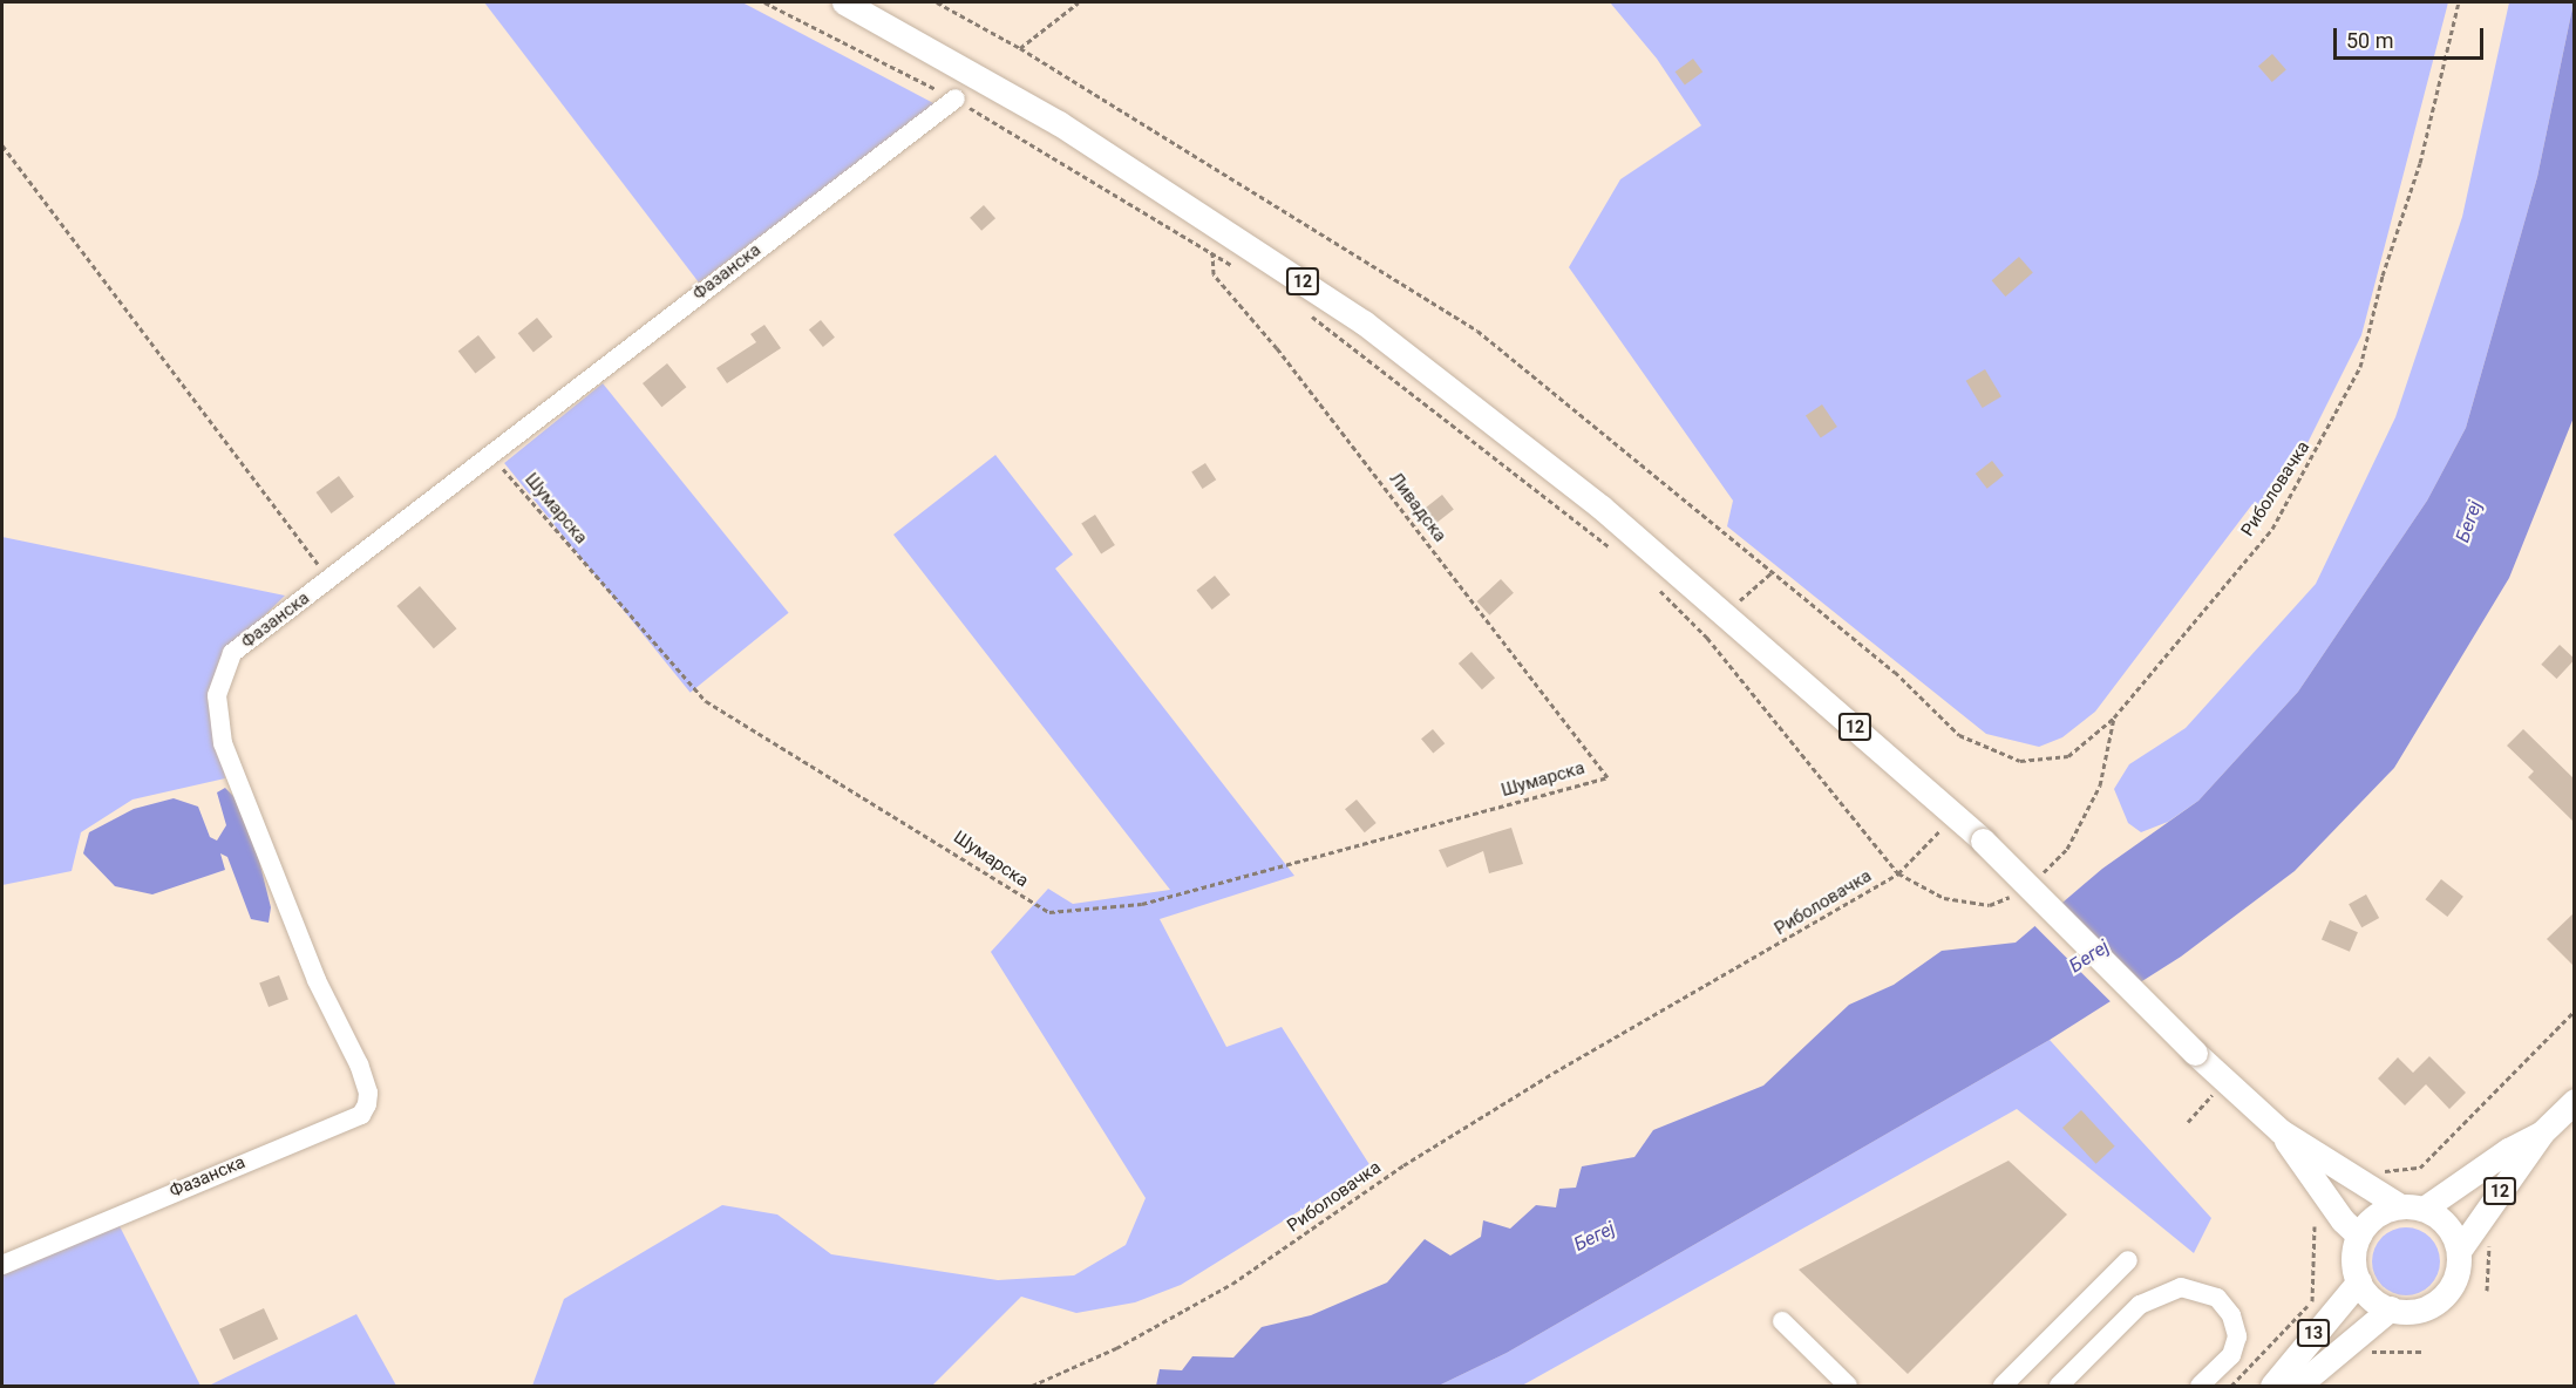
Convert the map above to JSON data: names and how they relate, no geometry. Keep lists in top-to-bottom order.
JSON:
{
  "streets": {
    "main road": ["12", "13"],
    "street": ["Фазанска"],
    "path": ["Риболовачка", "Ливадска", "Шумарска"]
  },
  "crossings": [
    ["Фазанска", "Шумарска"],
    ["12", "13"],
    ["Ливадска", "Шумарска"]
  ],
  "water": ["Бегеј"],
  "scale_bar": "50 m"
}
